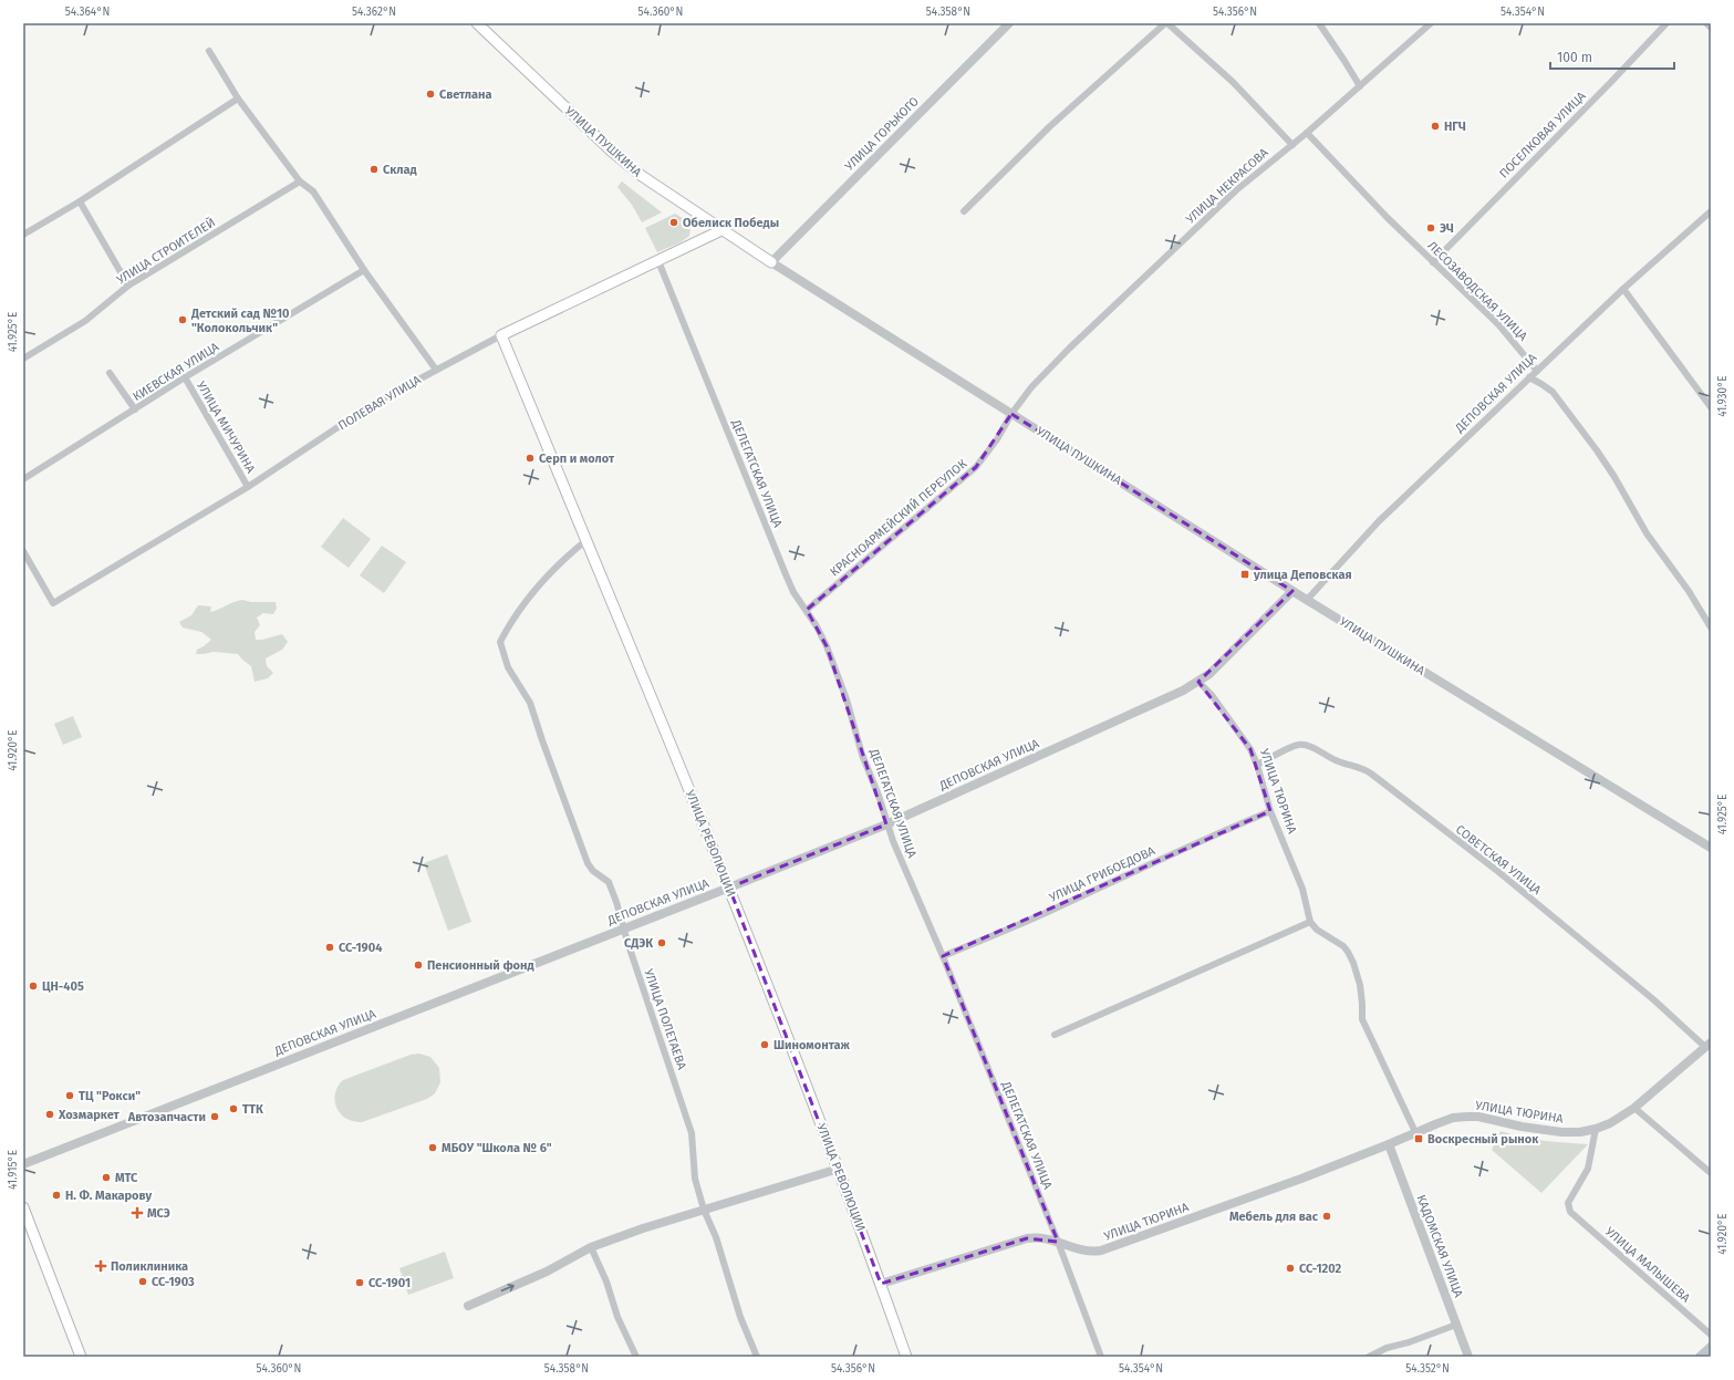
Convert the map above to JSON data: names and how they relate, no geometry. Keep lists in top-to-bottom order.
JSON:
{
  "streets": {
    "main road": ["УЛИЦА ПУШКИНА", "ПОЛЕВАЯ УЛИЦА", "УЛИЦА РЕВОЛЮЦИИ"],
    "street": [
      "УЛИЦА ГОРЬКОГО",
      "ПОСЕЛКОВАЯ УЛИЦА",
      "УЛИЦА НЕКРАСОВА",
      "УЛИЦА СТРОИТЕЛЕЙ",
      "ЛЕСОЗАВОДСКАЯ УЛИЦА",
      "КИЕВСКАЯ УЛИЦА",
      "ДЕПОВСКАЯ УЛИЦА",
      "УЛИЦА МИЧУРИНА",
      "ДЕЛЕГАТСКАЯ УЛИЦА",
      "КРАСНОАРМЕЙСКИЙ ПЕРЕУЛОК",
      "УЛИЦА ТЮРИНА",
      "СОВЕТСКАЯ УЛИЦА",
      "УЛИЦА ГРИБОЕДОВА",
      "УЛИЦА ПОЛЕТАЕВА",
      "КАДОМСКАЯ УЛИЦА",
      "УЛИЦА МАЛЫШЕВА"
    ]
  },
  "crossings": [
    ["УЛИЦА ГОРЬКОГО", "УЛИЦА ПУШКИНА"],
    ["ПОСЕЛКОВАЯ УЛИЦА", "ЛЕСОЗАВОДСКАЯ УЛИЦА"],
    ["УЛИЦА ПУШКИНА", "УЛИЦА НЕКРАСОВА"],
    ["УЛИЦА ПУШКИНА", "ДЕПОВСКАЯ УЛИЦА"],
    ["УЛИЦА ПУШКИНА", "ПОЛЕВАЯ УЛИЦА"],
    ["УЛИЦА ПУШКИНА", "КРАСНОАРМЕЙСКИЙ ПЕРЕУЛОК"],
    ["УЛИЦА НЕКРАСОВА", "ЛЕСОЗАВОДСКАЯ УЛИЦА"],
    ["УЛИЦА НЕКРАСОВА", "КРАСНОАРМЕЙСКИЙ ПЕРЕУЛОК"],
    ["ЛЕСОЗАВОДСКАЯ УЛИЦА", "ДЕПОВСКАЯ УЛИЦА"],
    ["КИЕВСКАЯ УЛИЦА", "УЛИЦА МИЧУРИНА"],
    ["ДЕПОВСКАЯ УЛИЦА", "ДЕЛЕГАТСКАЯ УЛИЦА"],
    ["ДЕПОВСКАЯ УЛИЦА", "УЛИЦА ТЮРИНА"],
    ["ДЕПОВСКАЯ УЛИЦА", "УЛИЦА РЕВОЛЮЦИИ"],
    ["ДЕПОВСКАЯ УЛИЦА", "УЛИЦА ПОЛЕТАЕВА"],
    ["ПОЛЕВАЯ УЛИЦА", "УЛИЦА МИЧУРИНА"],
    ["ПОЛЕВАЯ УЛИЦА", "ДЕЛЕГАТСКАЯ УЛИЦА"],
    ["ПОЛЕВАЯ УЛИЦА", "УЛИЦА РЕВОЛЮЦИИ"],
    ["ДЕЛЕГАТСКАЯ УЛИЦА", "КРАСНОАРМЕЙСКИЙ ПЕРЕУЛОК"],
    ["ДЕЛЕГАТСКАЯ УЛИЦА", "УЛИЦА ТЮРИНА"],
    ["ДЕЛЕГАТСКАЯ УЛИЦА", "УЛИЦА ГРИБОЕДОВА"],
    ["УЛИЦА ТЮРИНА", "УЛИЦА РЕВОЛЮЦИИ"],
    ["УЛИЦА ТЮРИНА", "СОВЕТСКАЯ УЛИЦА"],
    ["УЛИЦА ТЮРИНА", "УЛИЦА ГРИБОЕДОВА"],
    ["УЛИЦА ТЮРИНА", "КАДОМСКАЯ УЛИЦА"],
    ["УЛИЦА ТЮРИНА", "УЛИЦА МАЛЫШЕВА"],
    ["УЛИЦА РЕВОЛЮЦИИ", "УЛИЦА ПОЛЕТАЕВА"]
  ],
  "places": {
    "other": [
      "Светлана",
      "НГЧ",
      "Склад",
      "Обелиск Победы",
      "ЭЧ",
      "Детский сад №10 \"Колокольчик\"",
      "Серп и молот",
      "СДЭК",
      "СС-1904",
      "Пенсионный фонд",
      "ЦН-405",
      "Шиномонтаж",
      "ТЦ \"Рокси\"",
      "ТТК",
      "Хозмаркет",
      "Автозапчасти",
      "МБОУ \"Школа № 6\"",
      "МТС",
      "Н. Ф. Макарову",
      "Мебель для вас",
      "СС-1202",
      "СС-1903",
      "СС-1901"
    ],
    "transit": ["улица Деповская", "Воскресный рынок"],
    "health": ["МСЭ", "Поликлиника"]
  },
  "scale_bar": "100 m",
  "coordinates": [
    "54.364°N",
    "54.362°N",
    "54.360°N",
    "54.358°N",
    "54.356°N",
    "54.354°N",
    "41.925°E",
    "41.930°E",
    "41.920°E",
    "41.915°E",
    "54.352°N"
  ]
}
